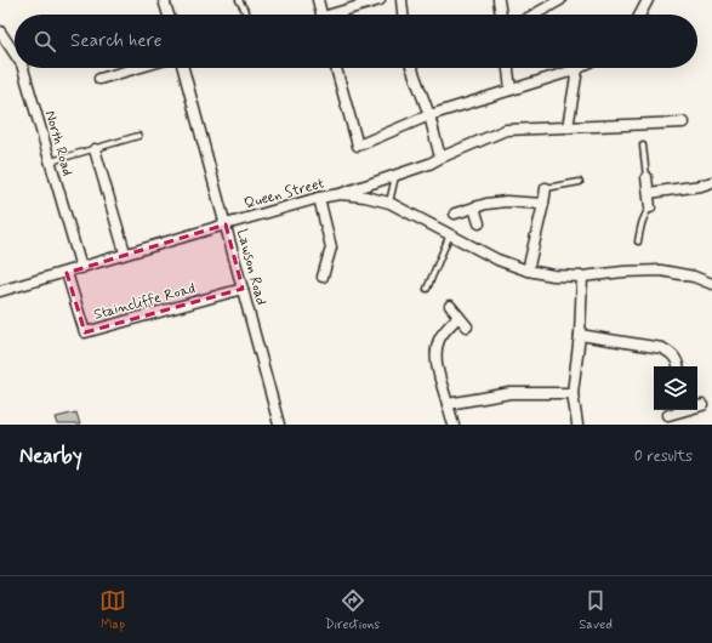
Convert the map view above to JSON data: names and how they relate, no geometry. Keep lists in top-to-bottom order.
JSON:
{
  "streets": {
    "street": [
      "North Road",
      "Queen Street",
      "Lawson Road",
      "Staincliffe Road"
    ]
  },
  "crossings": [
    ["North Road", "Queen Street"],
    ["Queen Street", "Lawson Road"],
    ["Queen Street", "Staincliffe Road"],
    ["Lawson Road", "Staincliffe Road"]
  ],
  "page": {
    "search": "Search here",
    "heading": ["Nearby", "0 results"],
    "nav": ["Map", "Directions", "Saved"]
  }
}
